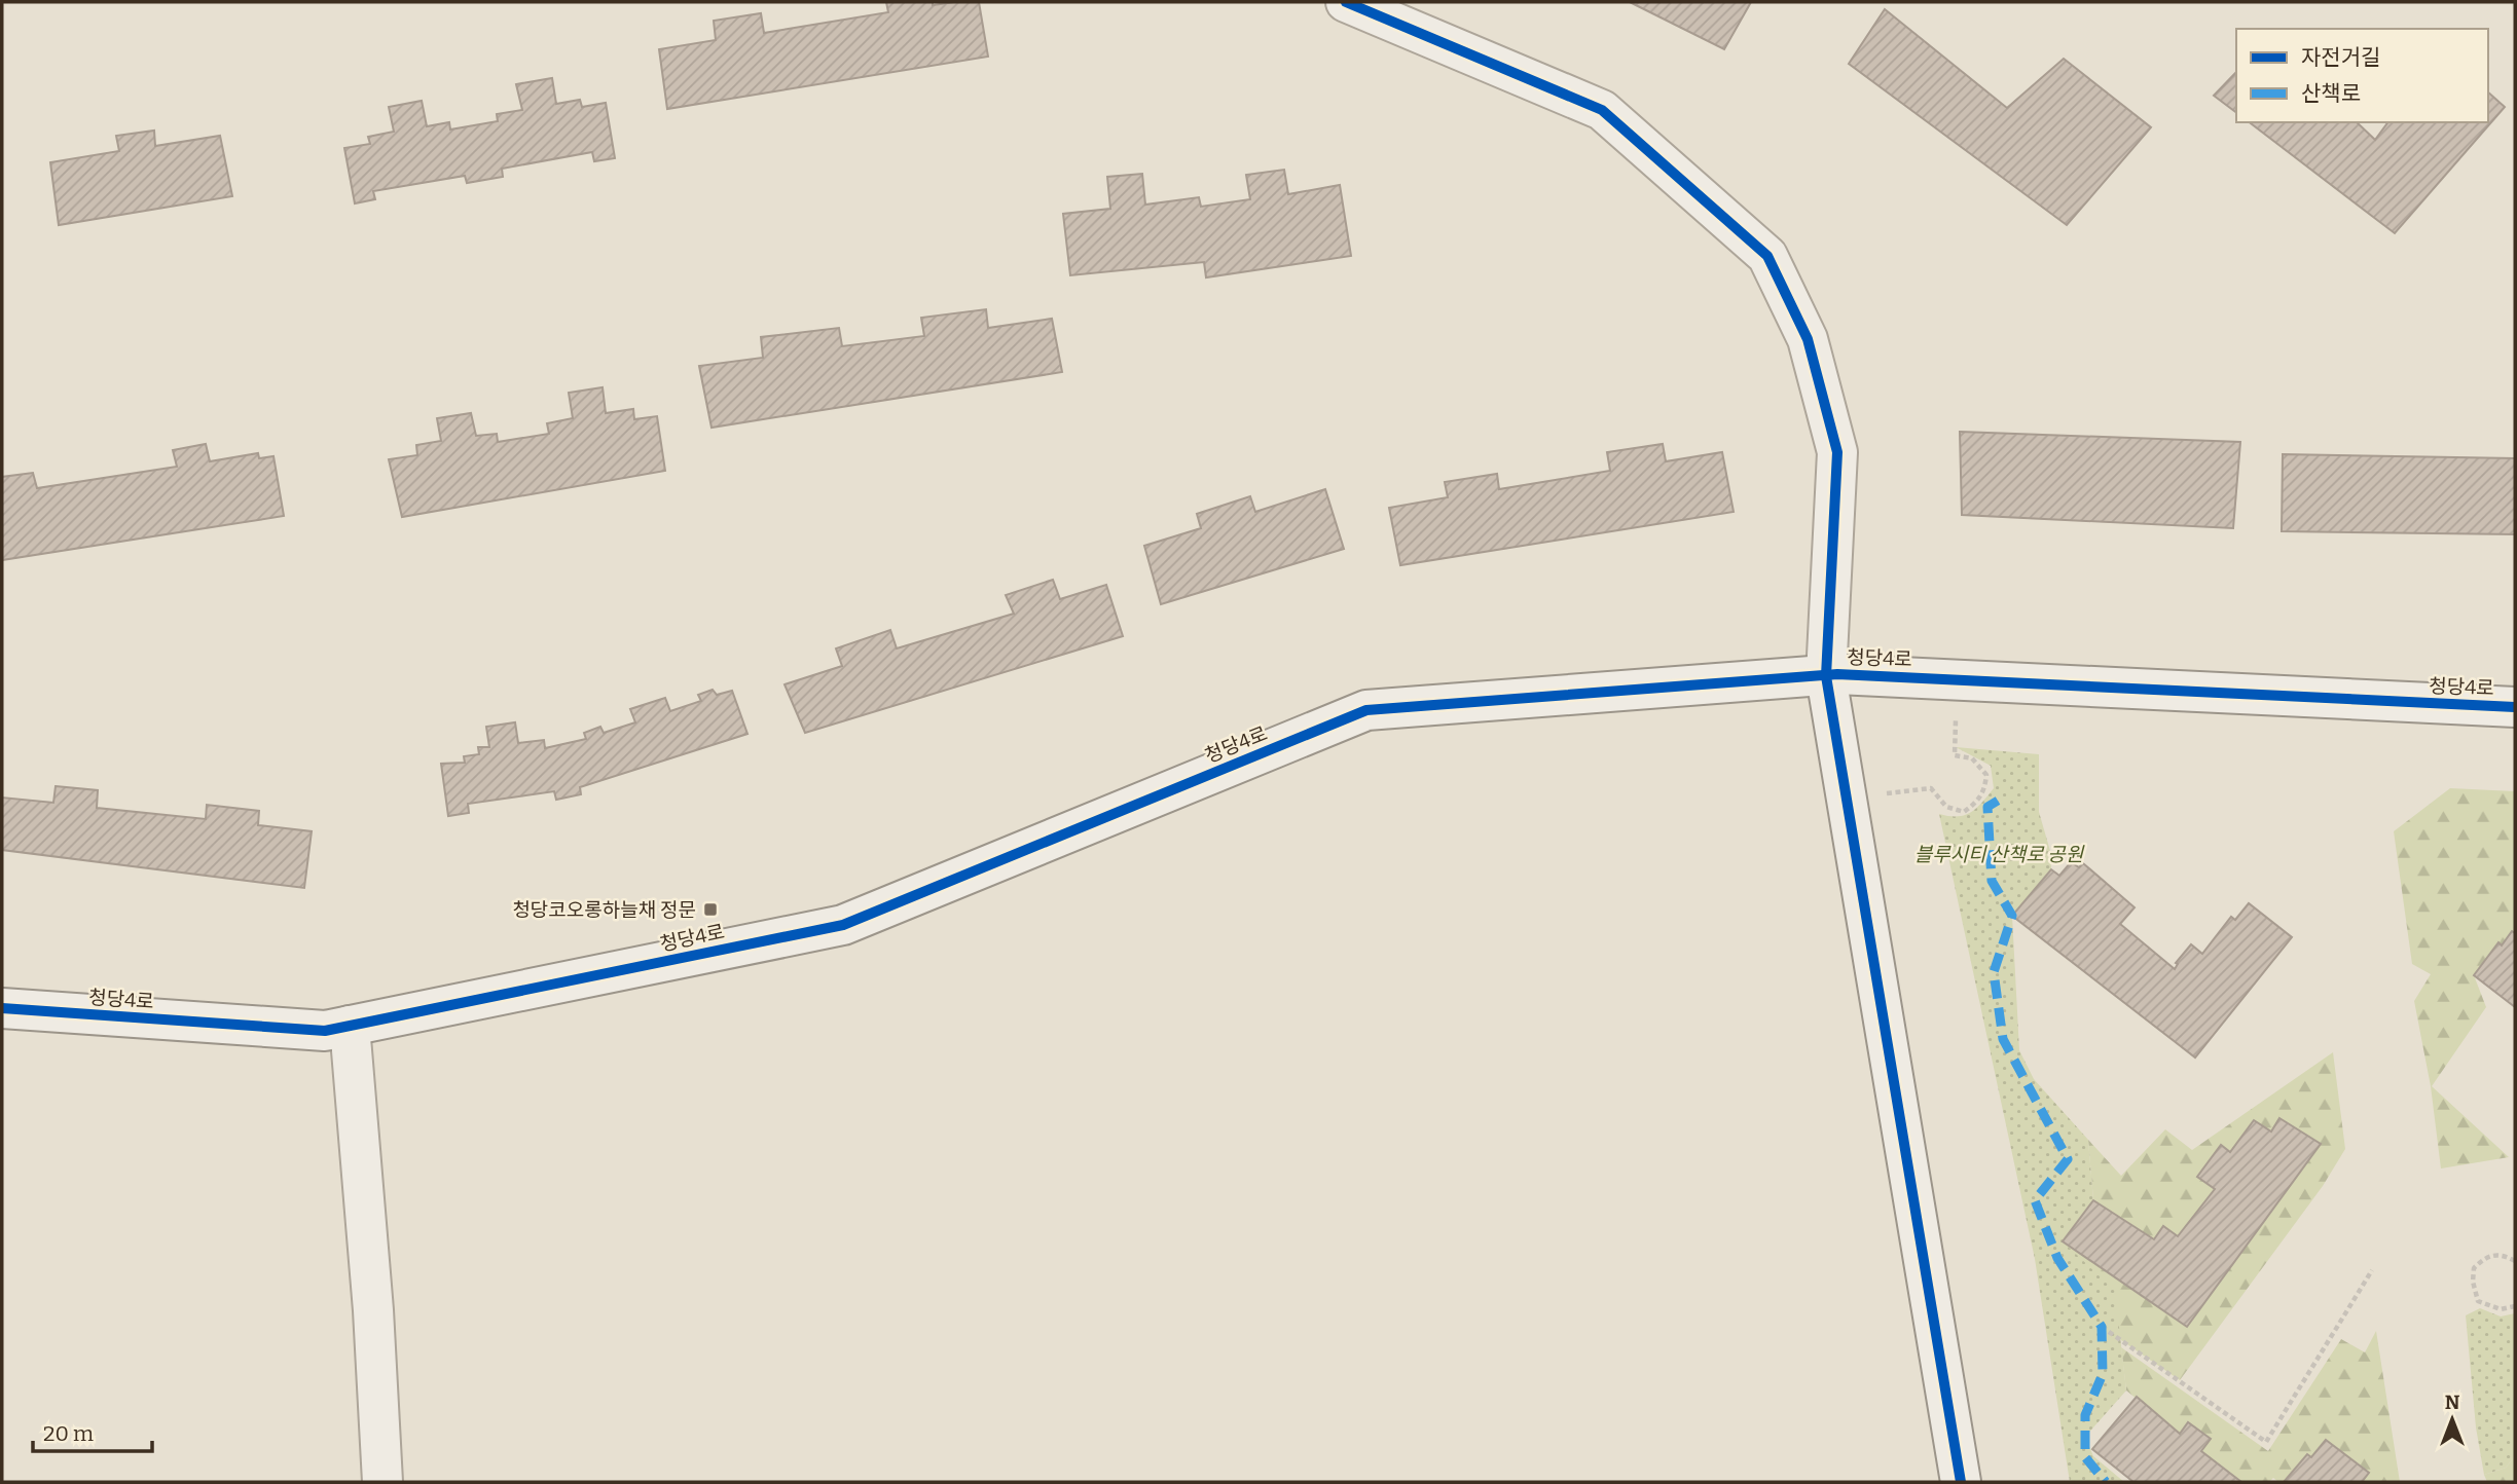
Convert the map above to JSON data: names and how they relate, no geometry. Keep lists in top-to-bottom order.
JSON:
{
  "streets": {
    "street": ["청당4로"]
  },
  "parks": ["블루시티 산책로 공원"],
  "places": {
    "transit": ["청당코오롱하늘채 정문"]
  },
  "legend": ["자전거길", "산책로"],
  "scale_bar": "20 m",
  "north": "top"
}
